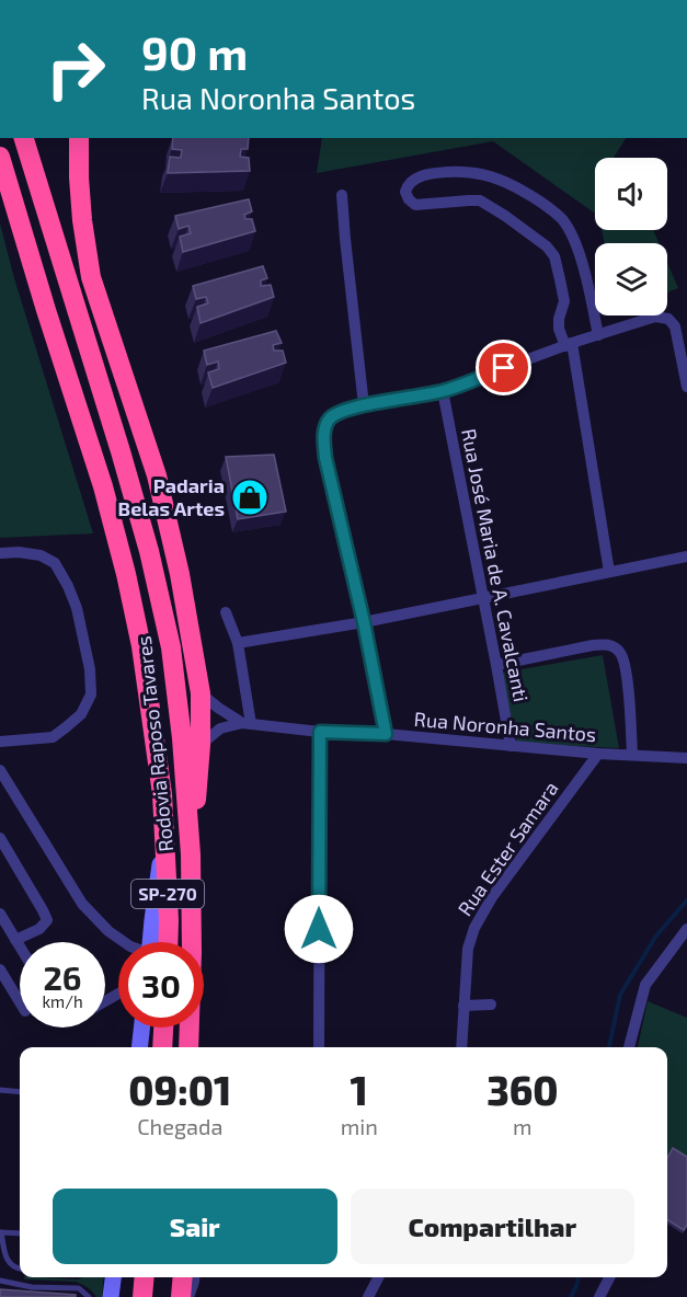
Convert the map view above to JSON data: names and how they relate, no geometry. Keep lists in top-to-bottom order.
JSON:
{
  "streets": {
    "highway": ["Rodovia Raposo Tavares", "SP-270"],
    "street": ["Rua José Maria de A. Cavalcanti", "Rua Noronha Santos", "Rua Ester Samara"]
  },
  "crossings": [
    ["Rua José Maria de A. Cavalcanti", "Rua Noronha Santos"],
    ["Rua Noronha Santos", "Rua Ester Samara"]
  ],
  "places": {
    "shop": ["Padaria Belas Artes"]
  },
  "page": {
    "turn": ["90 m", "Rua Noronha Santos"],
    "speed": "26 km/h",
    "limit": "30",
    "eta": [
      "09:01",
      "Chegada",
      "1",
      "min",
      "360",
      "m"
    ],
    "buttons": ["Sair", "Compartilhar"]
  }
}
